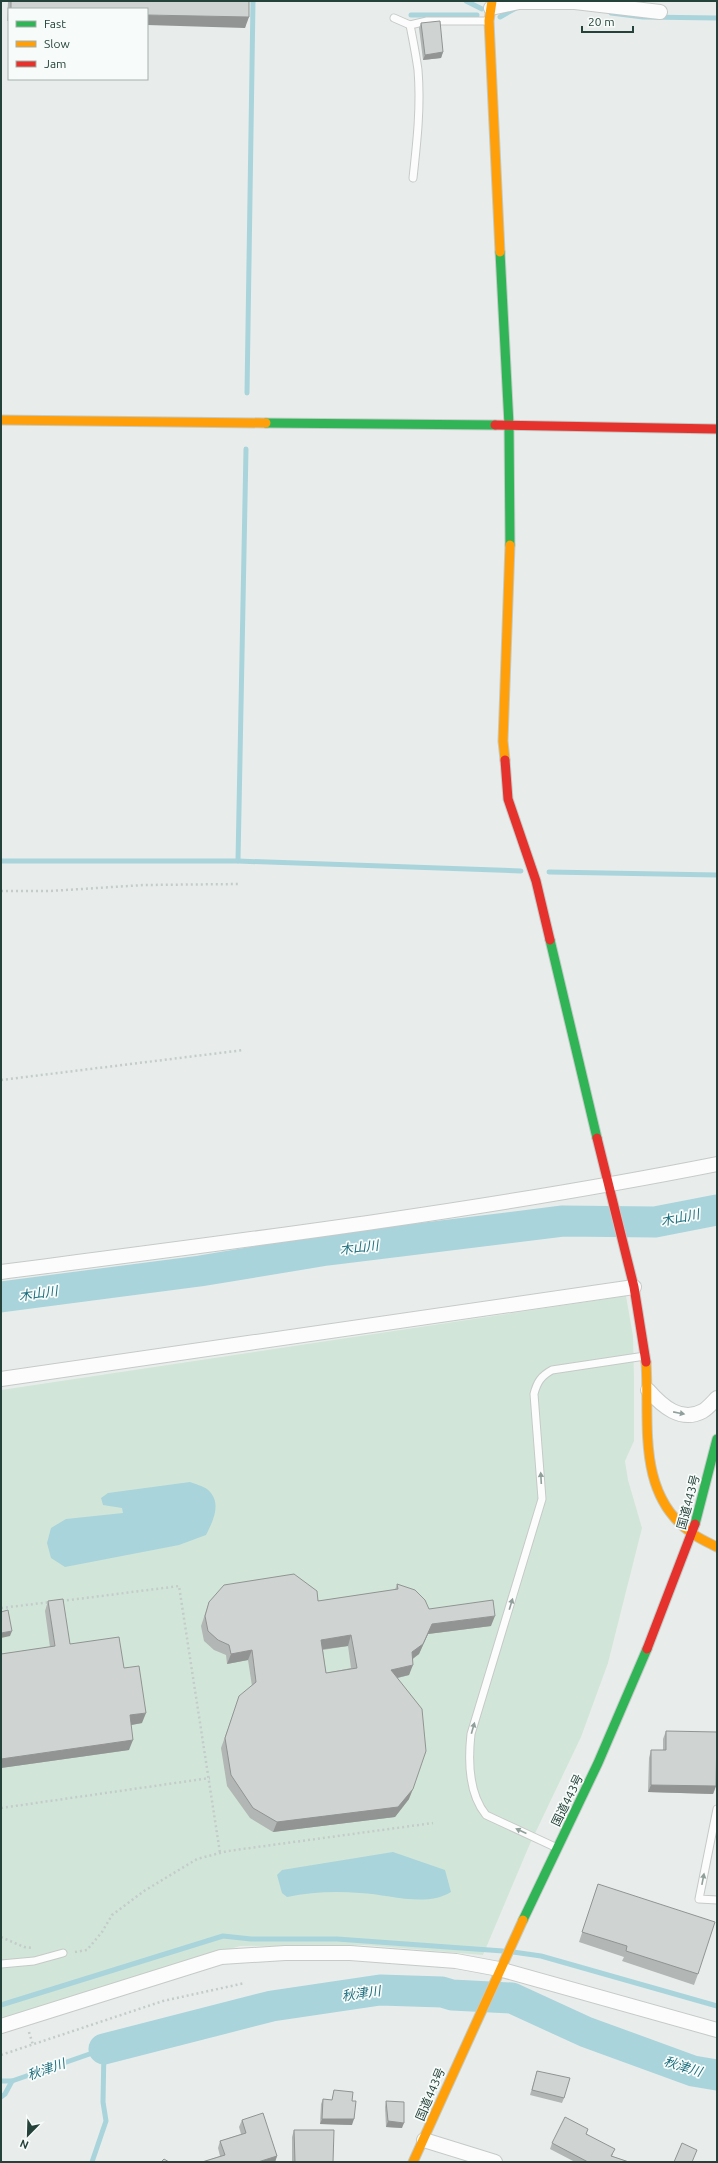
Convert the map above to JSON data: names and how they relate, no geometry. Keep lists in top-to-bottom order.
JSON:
{
  "streets": {
    "main road": ["国道443号"]
  },
  "water": ["木山川", "秋津川"],
  "legend": ["Fast", "Slow", "Jam"],
  "scale_bar": "20 m",
  "north": "bottom left"
}
